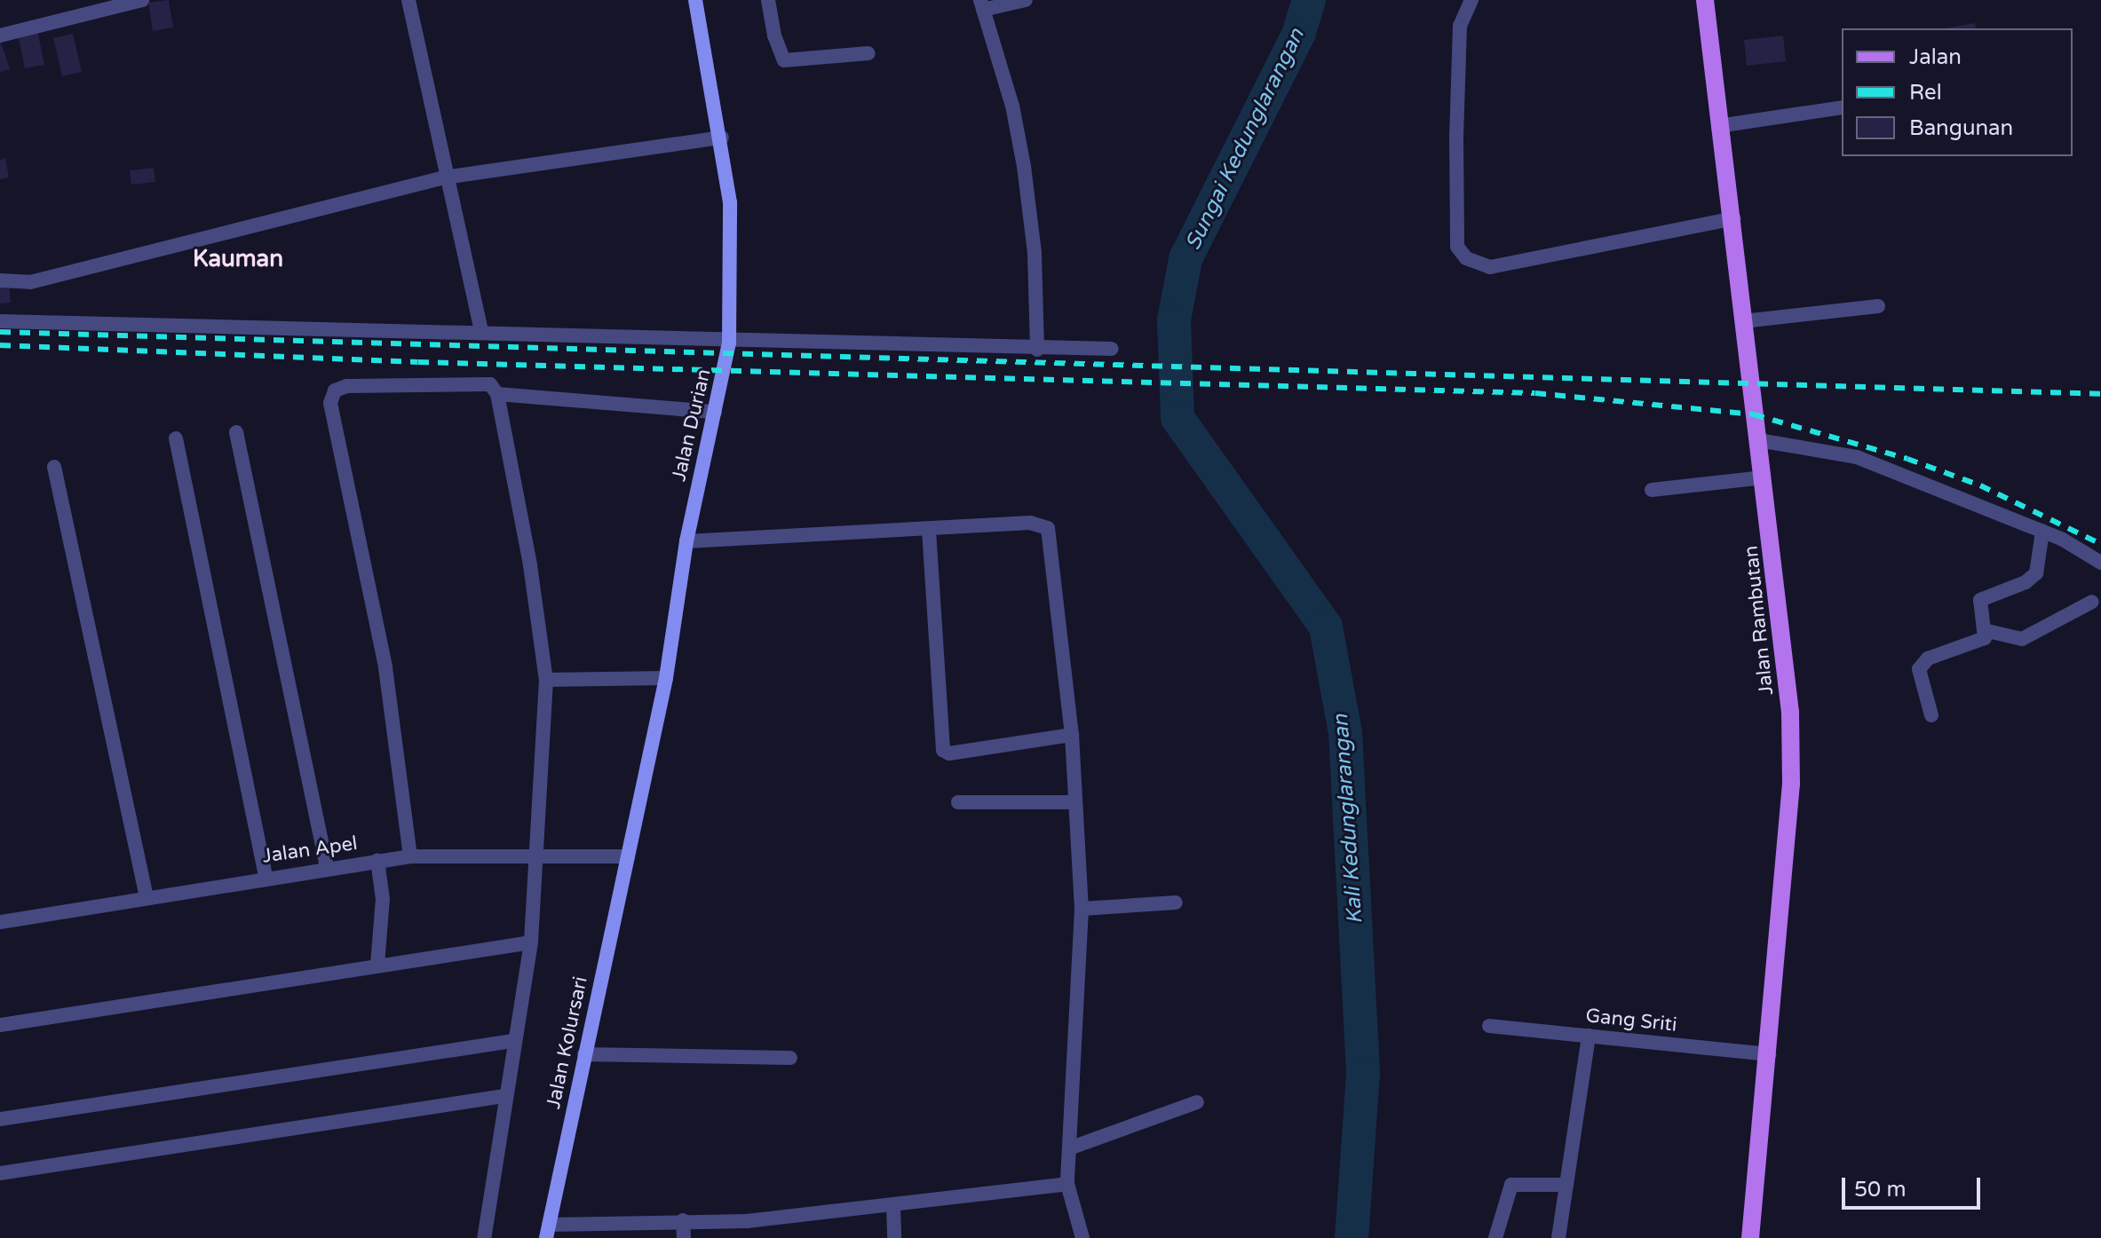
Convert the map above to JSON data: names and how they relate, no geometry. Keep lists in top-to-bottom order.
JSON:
{
  "streets": {
    "main road": ["Jalan Rambutan"],
    "street": [
      "Jalan Durian",
      "Jalan Apel",
      "Gang Sriti",
      "Jalan Kolursari"
    ]
  },
  "crossings": [
    ["Jalan Durian", "Jalan Apel"],
    ["Jalan Durian", "Jalan Kolursari"],
    ["Jalan Rambutan", "Gang Sriti"],
    ["Jalan Apel", "Jalan Kolursari"]
  ],
  "districts": ["Kauman"],
  "water": ["Sungai Kedunglarangan", "Kali Kedunglarangan"],
  "legend": ["Jalan", "Rel", "Bangunan"],
  "scale_bar": "50 m"
}
